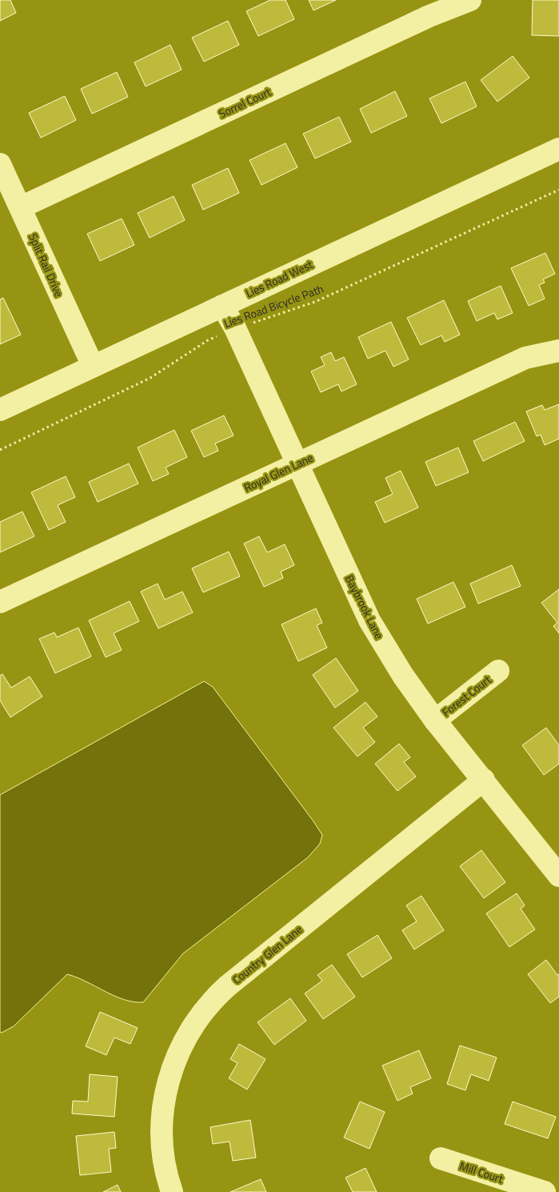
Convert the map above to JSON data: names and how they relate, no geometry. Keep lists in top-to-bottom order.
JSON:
{
  "streets": {
    "street": [
      "Sorrel Court",
      "Split Rail Drive",
      "Lies Road West",
      "Royal Glen Lane",
      "Baybrook Lane",
      "Forest Court",
      "Country Glen Lane",
      "Mill Court"
    ],
    "path": ["Lies Road Bicycle Path"]
  },
  "crossings": [
    ["Sorrel Court", "Split Rail Drive"],
    ["Split Rail Drive", "Lies Road West"],
    ["Lies Road West", "Baybrook Lane"],
    ["Lies Road Bicycle Path", "Baybrook Lane"],
    ["Royal Glen Lane", "Baybrook Lane"],
    ["Baybrook Lane", "Forest Court"],
    ["Baybrook Lane", "Country Glen Lane"]
  ]
}
